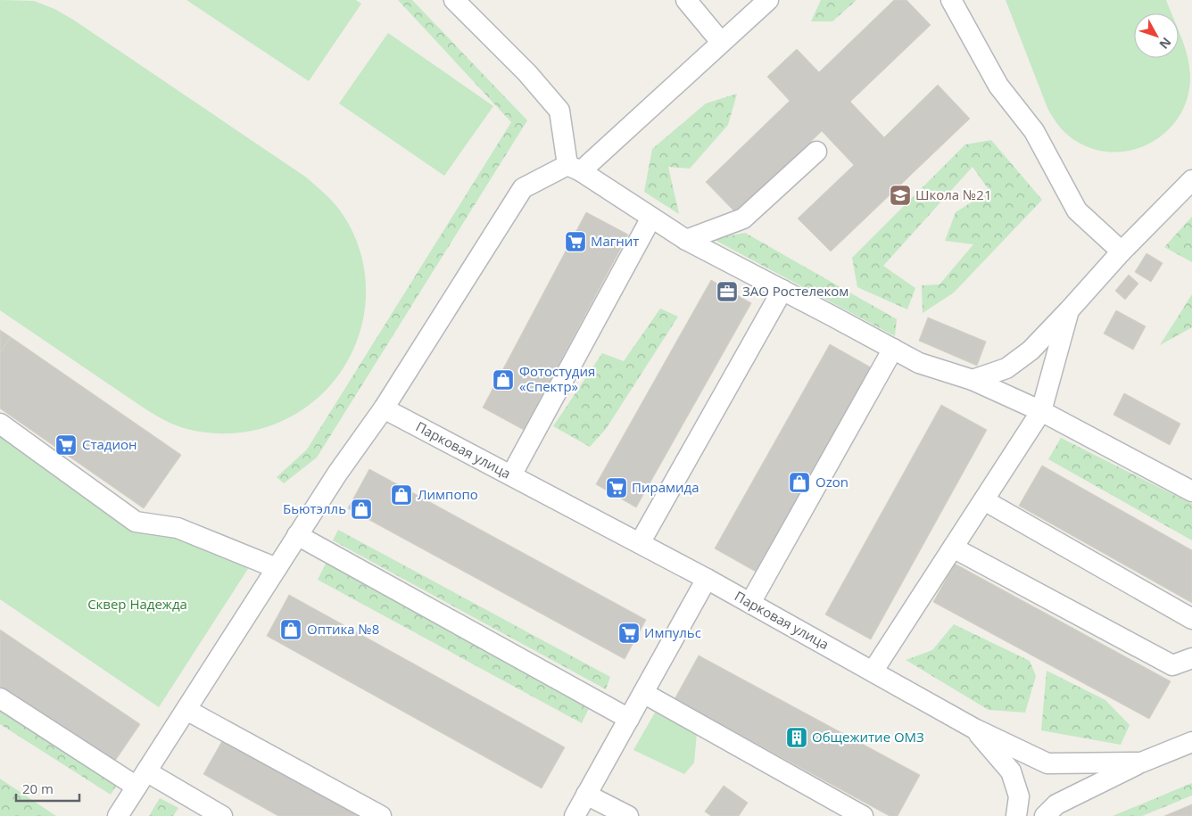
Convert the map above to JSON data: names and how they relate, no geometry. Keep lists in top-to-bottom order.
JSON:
{
  "streets": {
    "street": ["Парковая улица"]
  },
  "parks": ["Сквер Надежда"],
  "places": {
    "school or university": ["Школа №21"],
    "supermarket": [
      "Магнит",
      "Стадион",
      "Пирамида",
      "Импульс"
    ],
    "office": ["ЗАО Ростелеком"],
    "shop": [
      "Фотостудия «Спектр»",
      "Ozon",
      "Лимпопо",
      "Бьютэлль",
      "Оптика №8"
    ],
    "building": ["Общежитие ОМЗ"]
  },
  "scale_bar": "20 m",
  "north": "bottom right"
}
